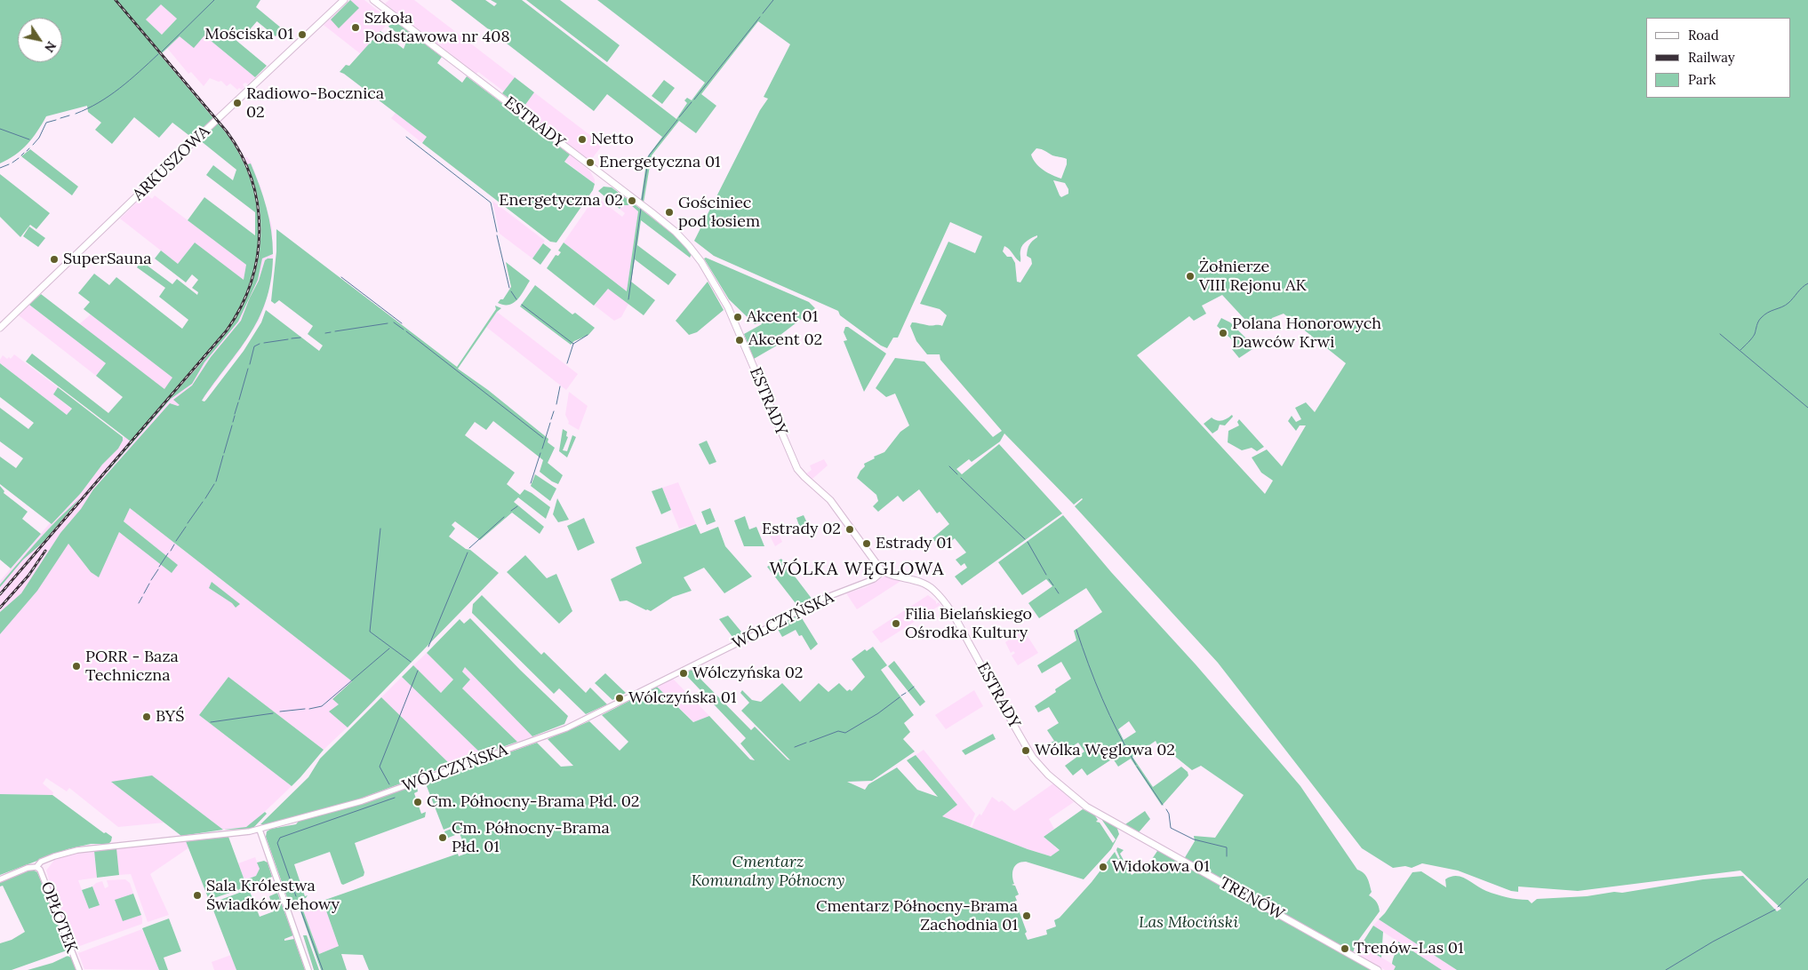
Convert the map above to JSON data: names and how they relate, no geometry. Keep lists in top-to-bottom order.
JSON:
{
  "streets": {
    "main road": ["ESTRADY", "ARKUSZOWA", "TRENÓW"],
    "street": ["WÓLCZYŃSKA", "OPŁOTEK"]
  },
  "crossings": [
    ["ESTRADY", "WÓLCZYŃSKA"],
    ["ESTRADY", "TRENÓW"],
    ["WÓLCZYŃSKA", "OPŁOTEK"]
  ],
  "districts": ["WÓLKA WĘGLOWA"],
  "parks": ["Cmentarz Komunalny Północny", "Las Młociński"],
  "places": [
    "Szkoła Podstawowa nr 408",
    "Mościska 01",
    "Radiowo-Bocznica 02",
    "Netto",
    "Energetyczna 01",
    "Energetyczna 02",
    "Gościniec pod łosiem",
    "SuperSauna",
    "Żołnierze VIII Rejonu AK",
    "Akcent 01",
    "Polana Honorowych Dawców Krwi",
    "Akcent 02",
    "Estrady 02",
    "Estrady 01",
    "Filia Bielańskiego Ośrodka Kultury",
    "PORR - Baza Techniczna",
    "Wólczyńska 02",
    "Wólczyńska 01",
    "BYŚ",
    "Wólka Węglowa 02",
    "Cm. Północny-Brama Płd. 02",
    "Cm. Północny-Brama Płd. 01",
    "Widokowa 01",
    "Sala Królestwa Świadków Jehowy",
    "Cmentarz Północny-Brama Zachodnia 01",
    "Trenów-Las 01"
  ],
  "legend": ["Road", "Railway", "Park"],
  "north": "bottom right"
}
